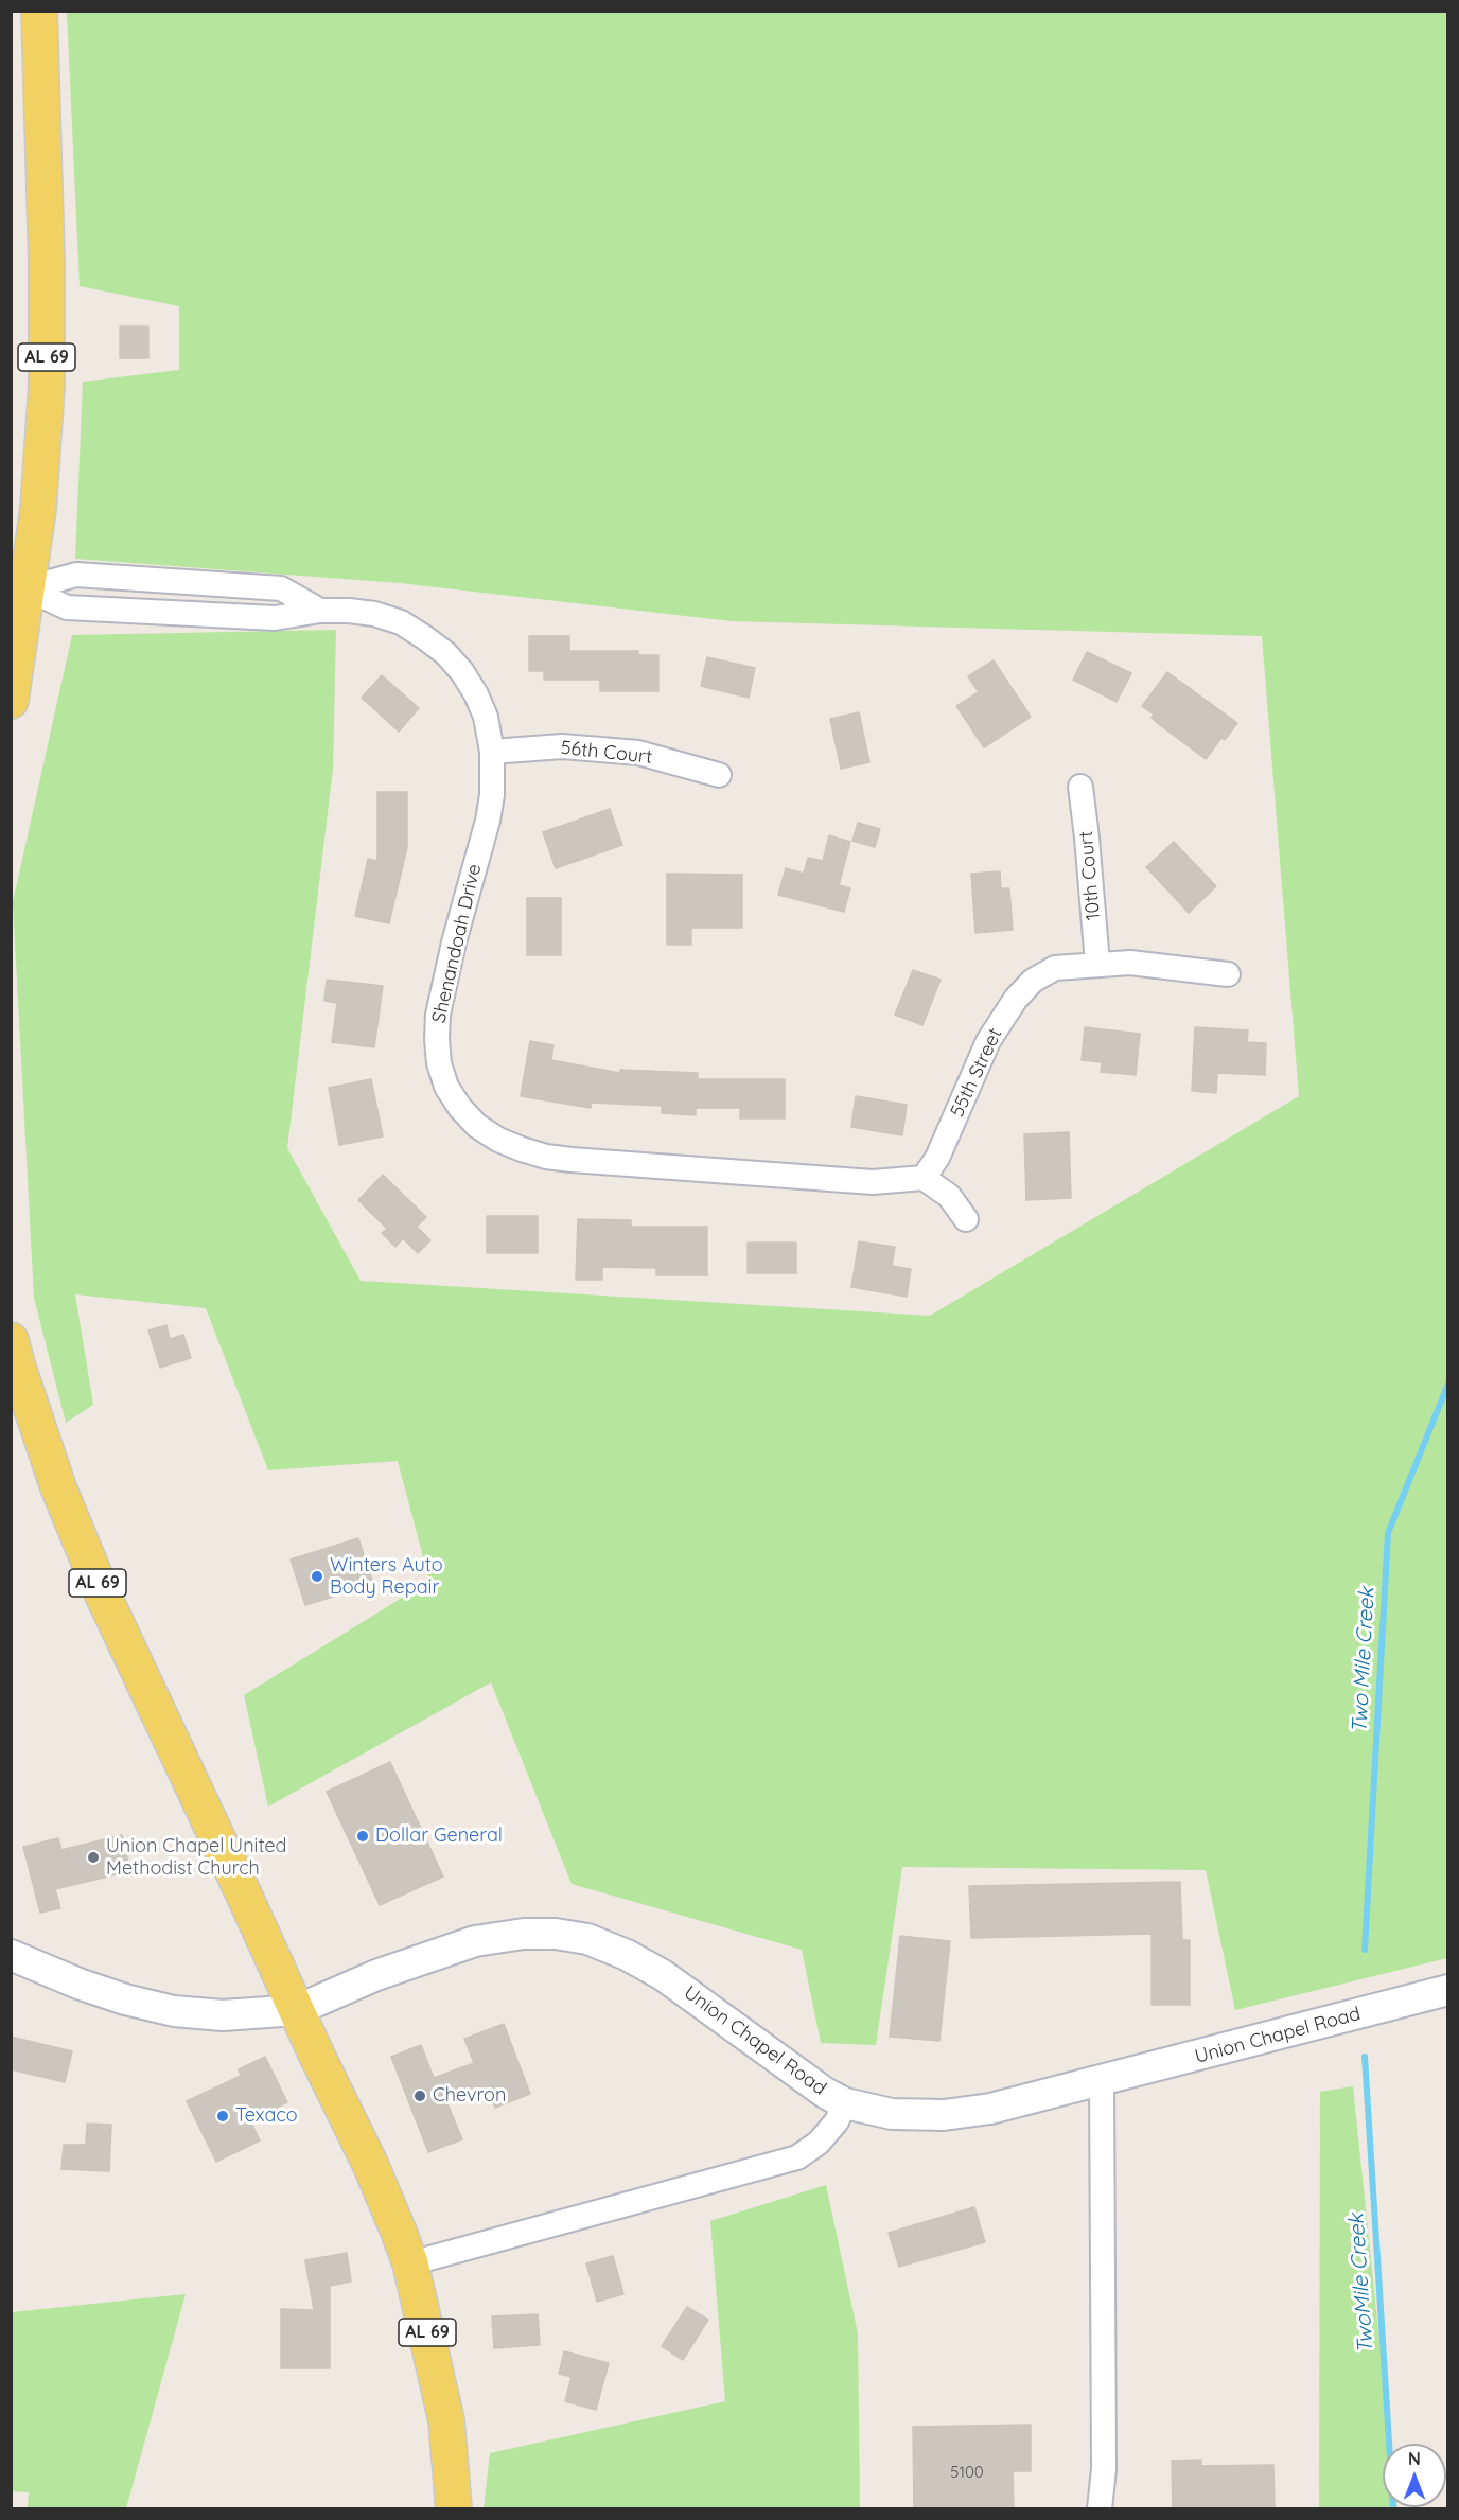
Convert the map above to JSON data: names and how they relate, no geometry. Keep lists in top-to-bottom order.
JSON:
{
  "streets": {
    "main road": ["AL 69"],
    "street": [
      "56th Court",
      "10th Court",
      "Shenandoah Drive",
      "55th Street",
      "Union Chapel Road"
    ]
  },
  "crossings": [
    ["AL 69", "Shenandoah Drive"],
    ["AL 69", "Union Chapel Road"],
    ["56th Court", "Shenandoah Drive"],
    ["10th Court", "55th Street"],
    ["Shenandoah Drive", "55th Street"]
  ],
  "water": ["Two Mile Creek", "TwoMile Creek"],
  "places": [
    "Winters Auto Body Repair",
    "Dollar General",
    "Union Chapel United Methodist Church",
    "Chevron",
    "Texaco"
  ],
  "house_numbers": ["5100"],
  "north": "top"
}
